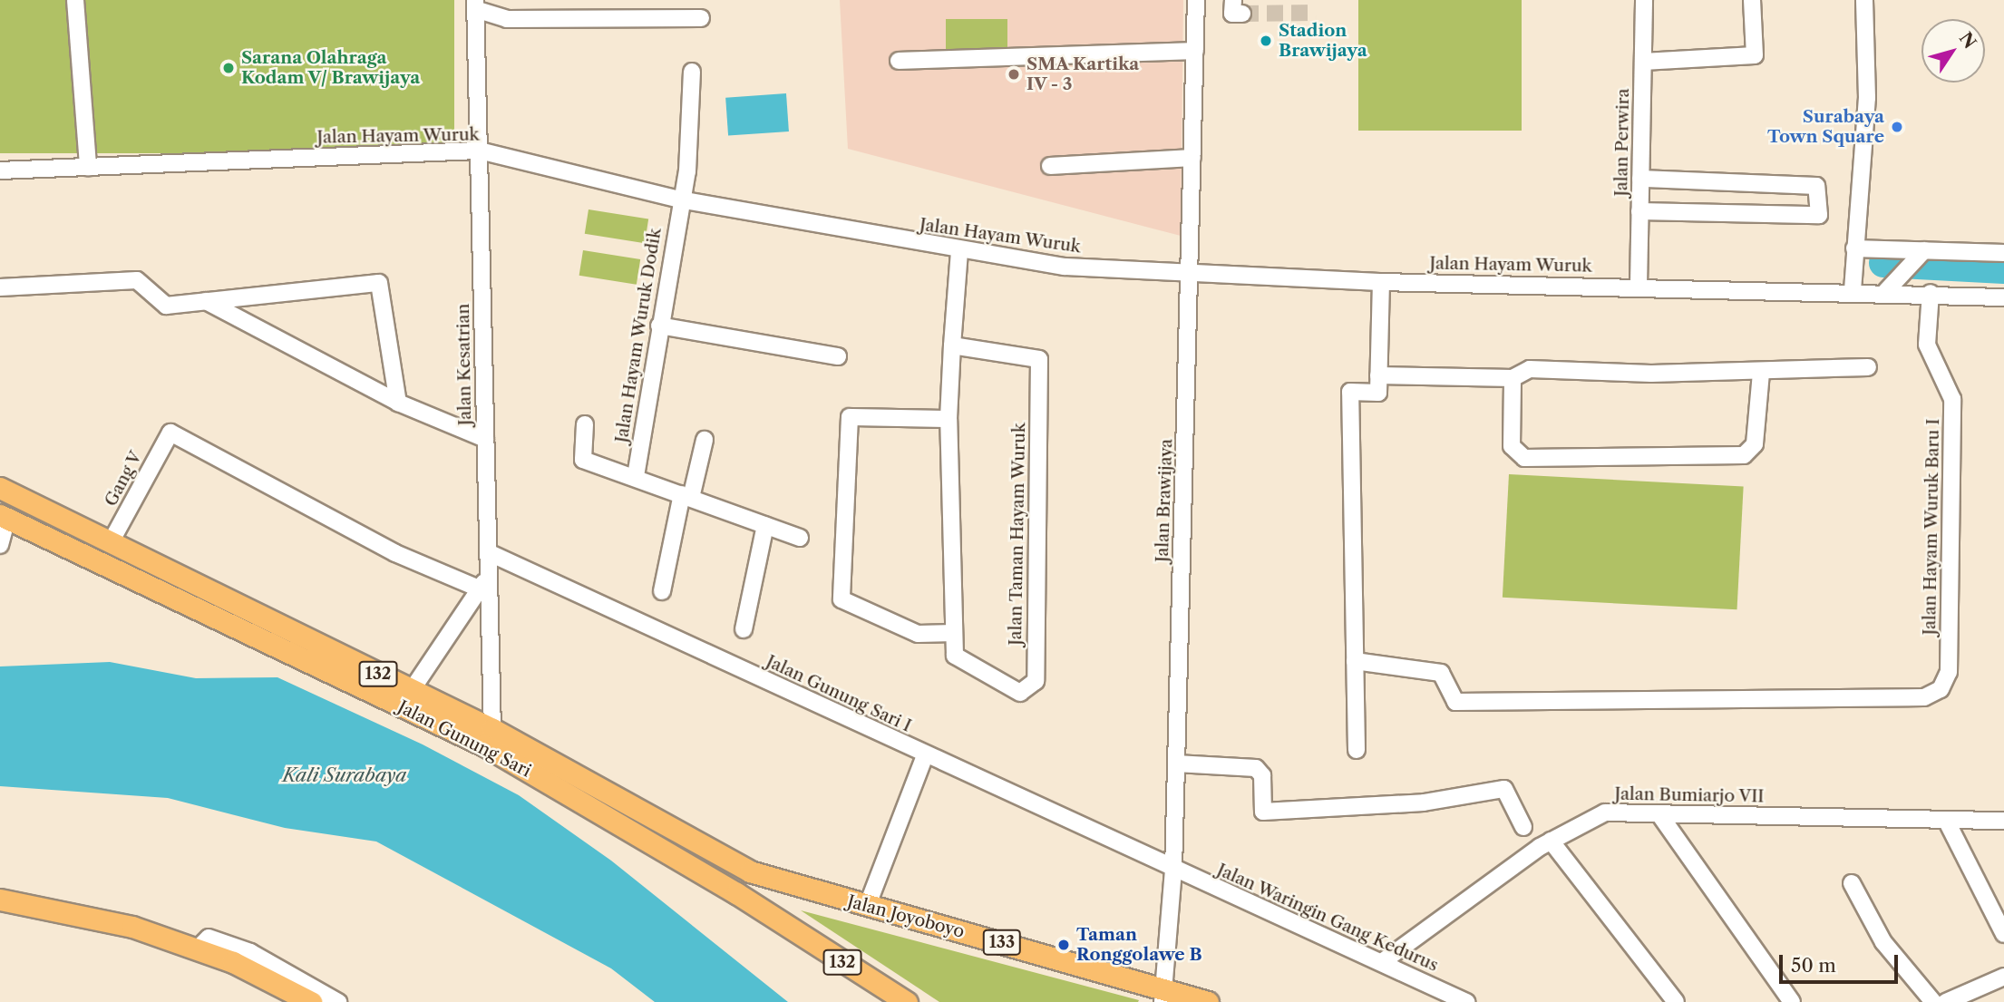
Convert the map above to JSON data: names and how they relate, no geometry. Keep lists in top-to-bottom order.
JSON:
{
  "streets": {
    "main road": [
      "132",
      "Jalan Gunung Sari",
      "Jalan Joyoboyo",
      "133"
    ],
    "street": [
      "Jalan Hayam Wuruk",
      "Jalan Perwira",
      "Jalan Hayam Wuruk Dodik",
      "Jalan Kesatrian",
      "Gang V",
      "Jalan Brawijaya",
      "Jalan Hayam Wuruk Baru I",
      "Jalan Taman Hayam Wuruk",
      "Jalan Gunung Sari I",
      "Jalan Bumiarjo VII",
      "Jalan Waringin Gang Kedurus"
    ]
  },
  "crossings": [
    ["Jalan Hayam Wuruk", "Jalan Perwira"],
    ["Jalan Hayam Wuruk", "Jalan Hayam Wuruk Dodik"],
    ["Jalan Hayam Wuruk", "Jalan Kesatrian"],
    ["Jalan Hayam Wuruk", "Jalan Brawijaya"],
    ["Jalan Hayam Wuruk", "Jalan Hayam Wuruk Baru I"],
    ["Jalan Hayam Wuruk", "Jalan Taman Hayam Wuruk"],
    ["Jalan Kesatrian", "Gang V"],
    ["Jalan Kesatrian", "Jalan Gunung Sari I"],
    ["Jalan Kesatrian", "Jalan Gunung Sari"],
    ["Gang V", "Jalan Gunung Sari"],
    ["Jalan Brawijaya", "Jalan Gunung Sari I"],
    ["Jalan Brawijaya", "Jalan Joyoboyo"],
    ["Jalan Brawijaya", "Jalan Waringin Gang Kedurus"],
    ["Jalan Gunung Sari I", "Jalan Waringin Gang Kedurus"],
    ["Jalan Gunung Sari", "Jalan Joyoboyo"],
    ["Jalan Bumiarjo VII", "Jalan Waringin Gang Kedurus"]
  ],
  "water": ["Kali Surabaya"],
  "places": [
    "Stadion Brawijaya",
    "Sarana Olahraga Kodam V/ Brawijaya",
    "SMA Kartika IV - 3",
    "Surabaya Town Square",
    "Taman Ronggolawe B"
  ],
  "scale_bar": "50 m",
  "north": "top right"
}
